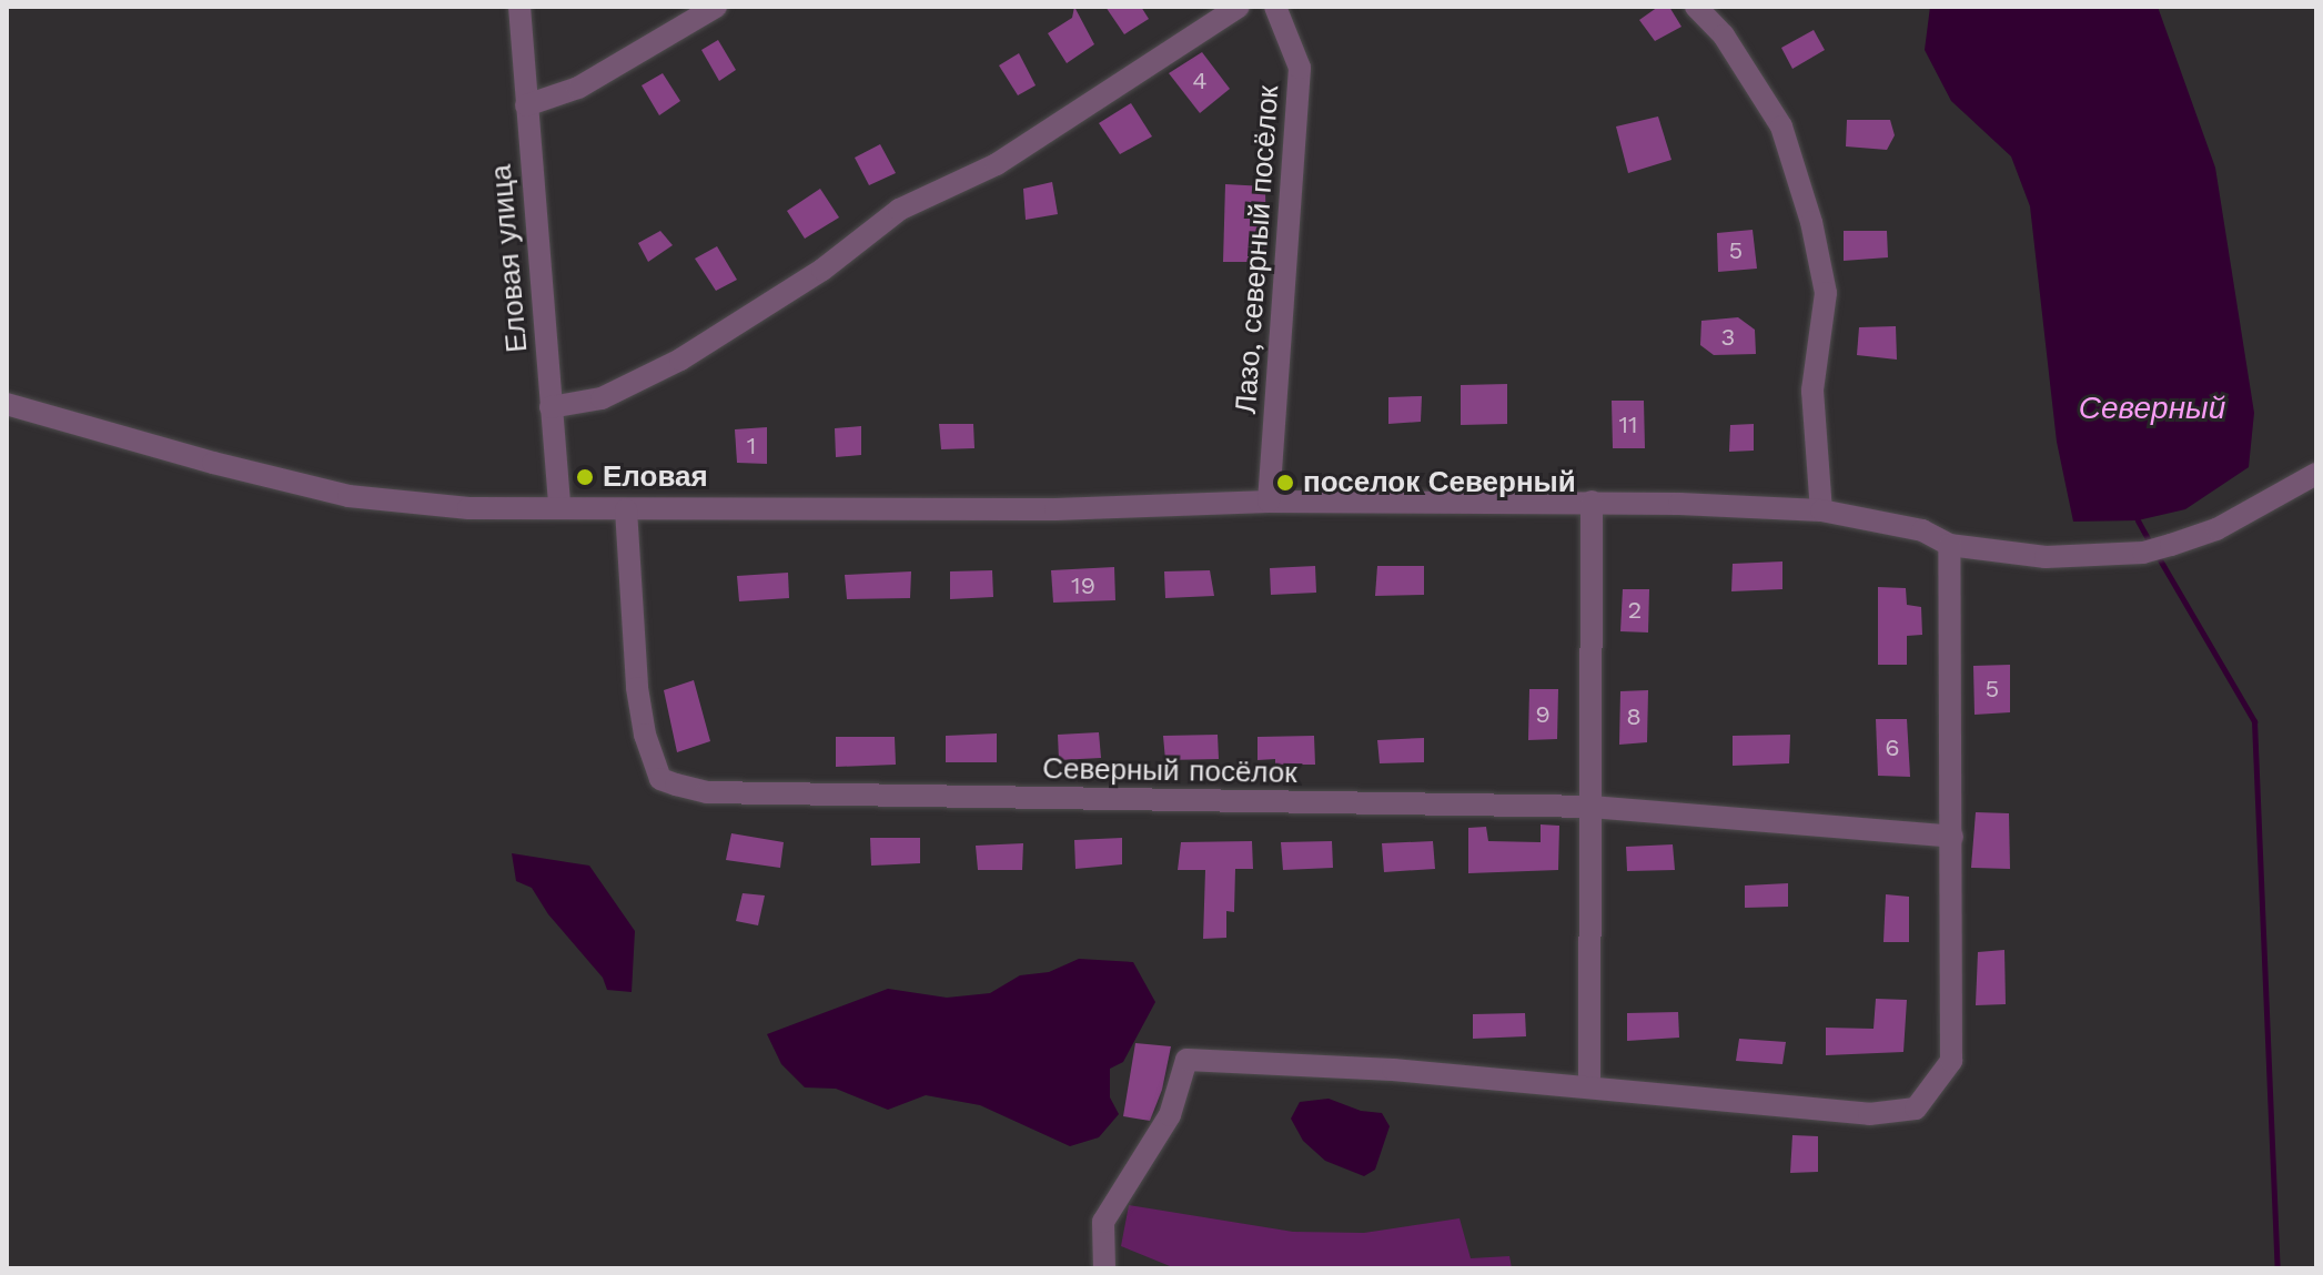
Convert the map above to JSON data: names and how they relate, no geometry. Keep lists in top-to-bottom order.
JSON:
{
  "streets": {
    "street": ["Лазо, северный посёлок", "Еловая улица", "Северный посёлок"]
  },
  "water": ["Северный"],
  "places": ["Еловая", "поселок Северный"],
  "house_numbers": [
    "4",
    "5",
    "3",
    "11",
    "1",
    "19",
    "2",
    "5",
    "9",
    "8",
    "6"
  ]
}
